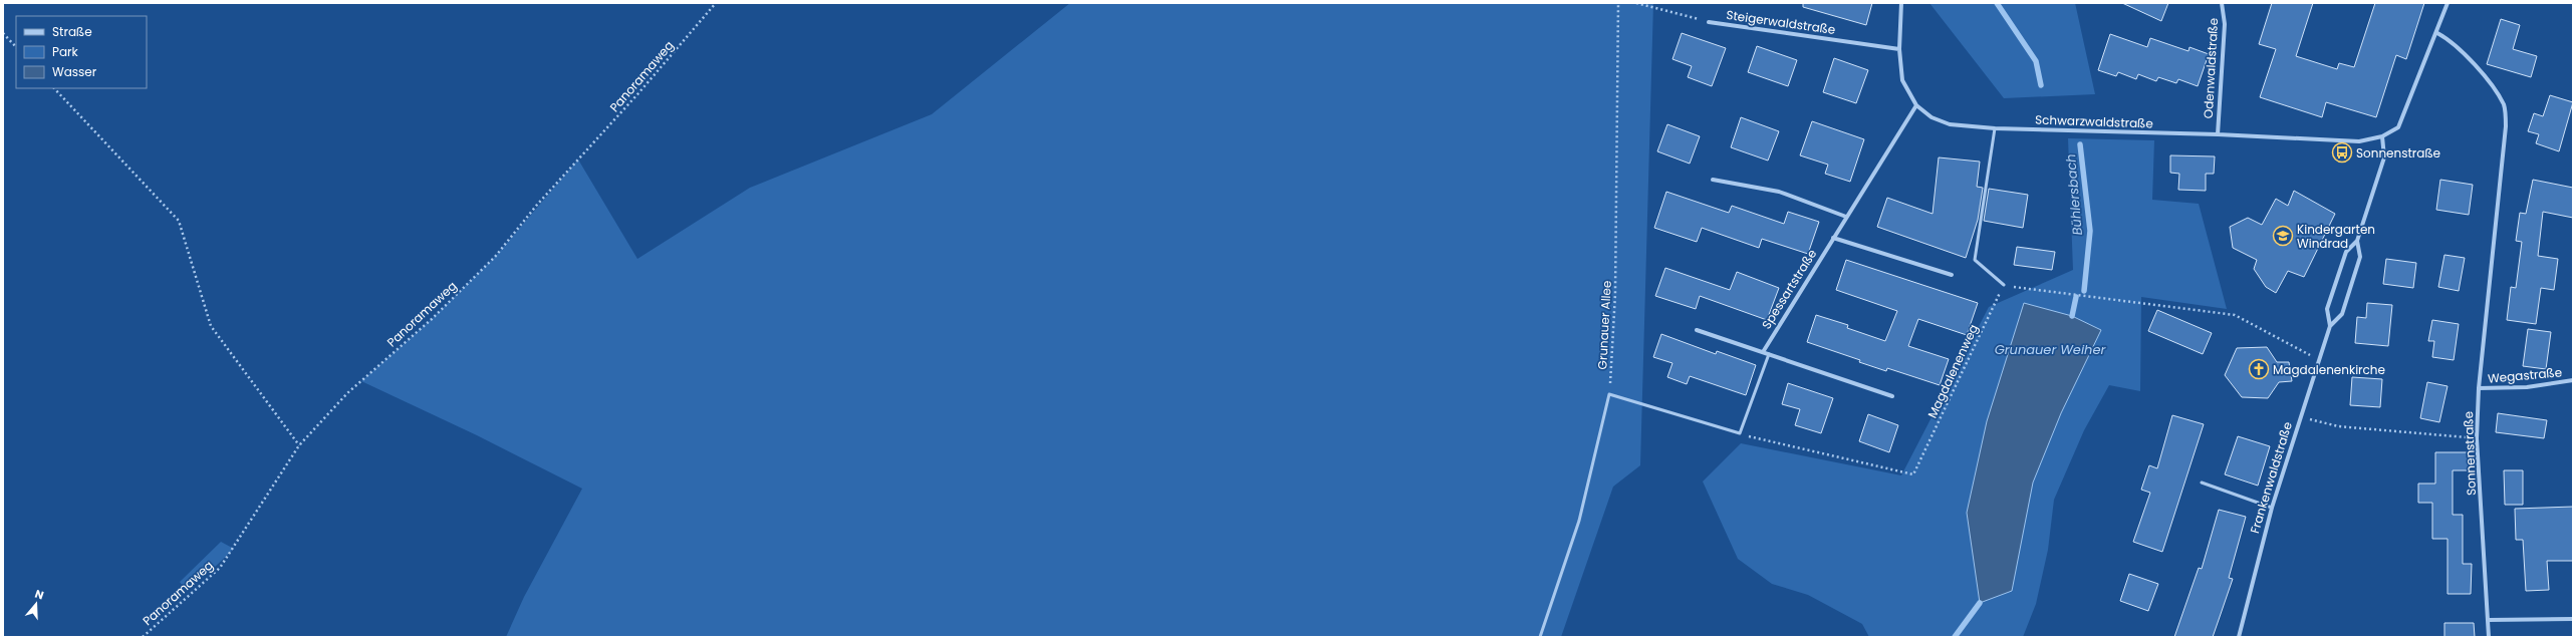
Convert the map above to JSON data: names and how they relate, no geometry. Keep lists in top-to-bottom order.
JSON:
{
  "streets": {
    "street": [
      "Steigerwaldstraße",
      "Odenwaldstraße",
      "Schwarzwaldstraße",
      "Spessartstraße",
      "Wegastraße",
      "Sonnenstraße",
      "Frankenwaldstraße"
    ],
    "path": ["Panoramaweg", "Grunauer Allee", "Magdalenenweg"]
  },
  "crossings": [
    ["Steigerwaldstraße", "Schwarzwaldstraße"],
    ["Odenwaldstraße", "Schwarzwaldstraße"],
    ["Schwarzwaldstraße", "Spessartstraße"],
    ["Schwarzwaldstraße", "Frankenwaldstraße"],
    ["Wegastraße", "Sonnenstraße"]
  ],
  "water": ["Bühlersbach", "Grunauer Weiher"],
  "places": {
    "bus stop": ["Sonnenstraße"],
    "school or university": ["Kindergarten Windrad"],
    "church": ["Magdalenenkirche"]
  },
  "legend": ["Straße", "Park", "Wasser"],
  "north": "top"
}
